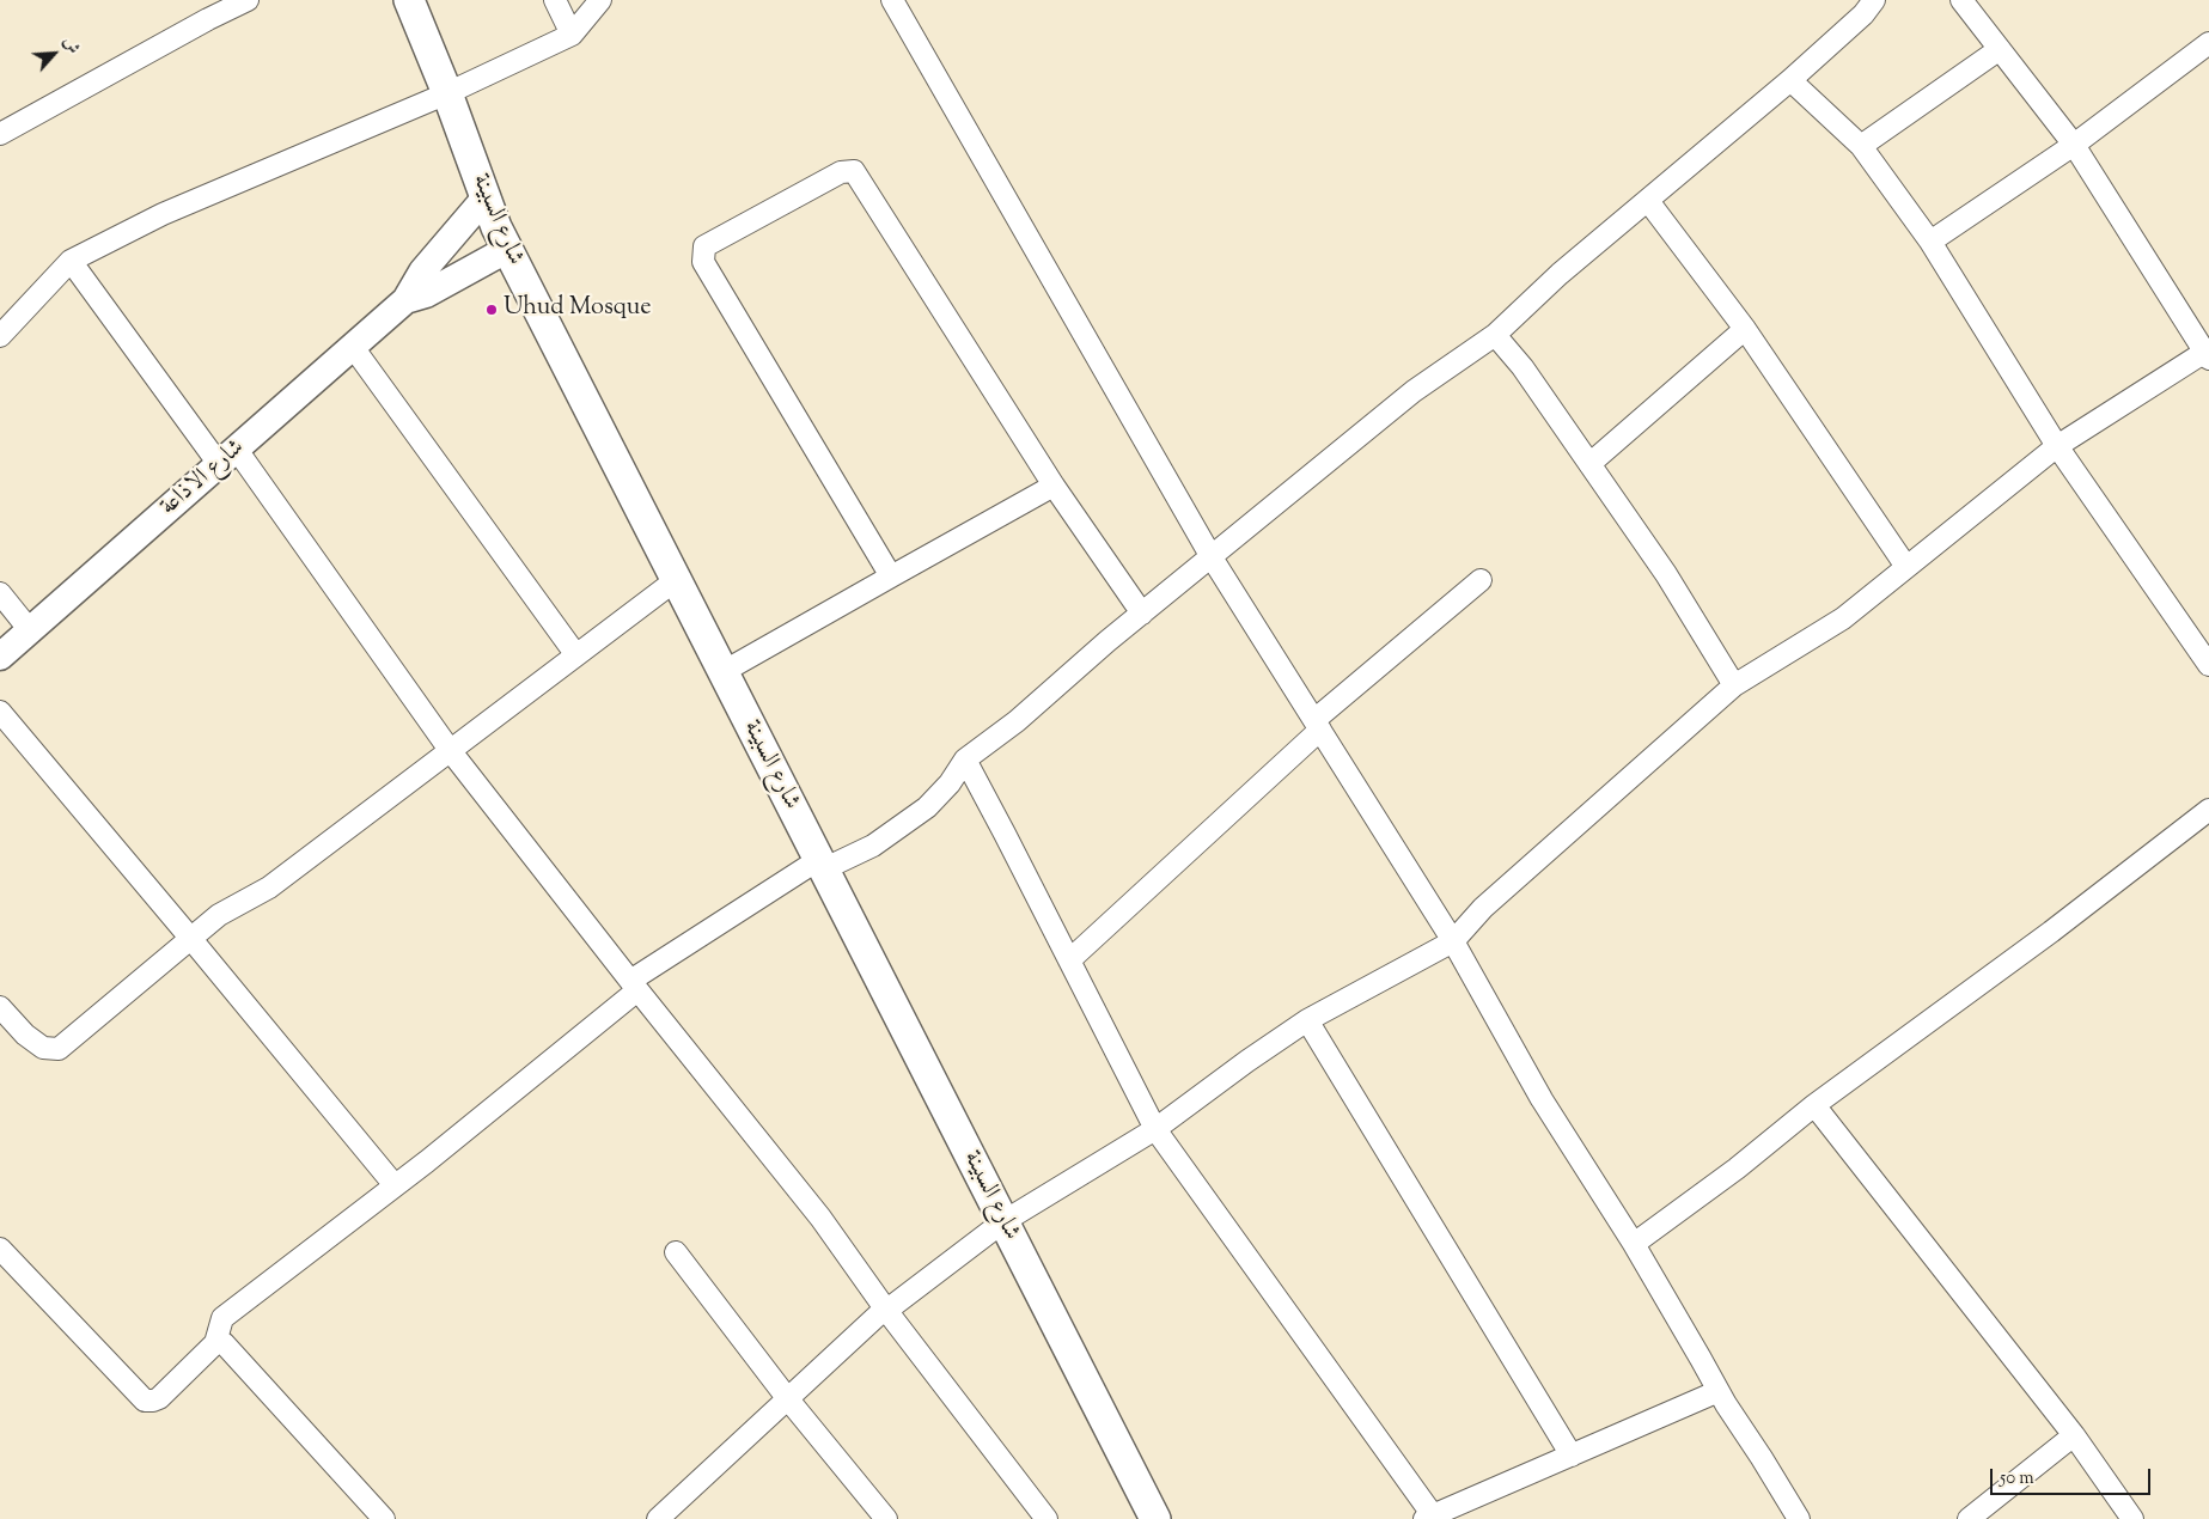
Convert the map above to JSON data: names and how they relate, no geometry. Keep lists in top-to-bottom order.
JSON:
{
  "streets": {
    "main road": ["شارع السبينة"],
    "street": ["شارع الاذاعة"]
  },
  "crossings": [
    ["شارع السبينة", "شارع الاذاعة"]
  ],
  "places": ["Uhud Mosque"],
  "scale_bar": "50 m",
  "north": "top right"
}
